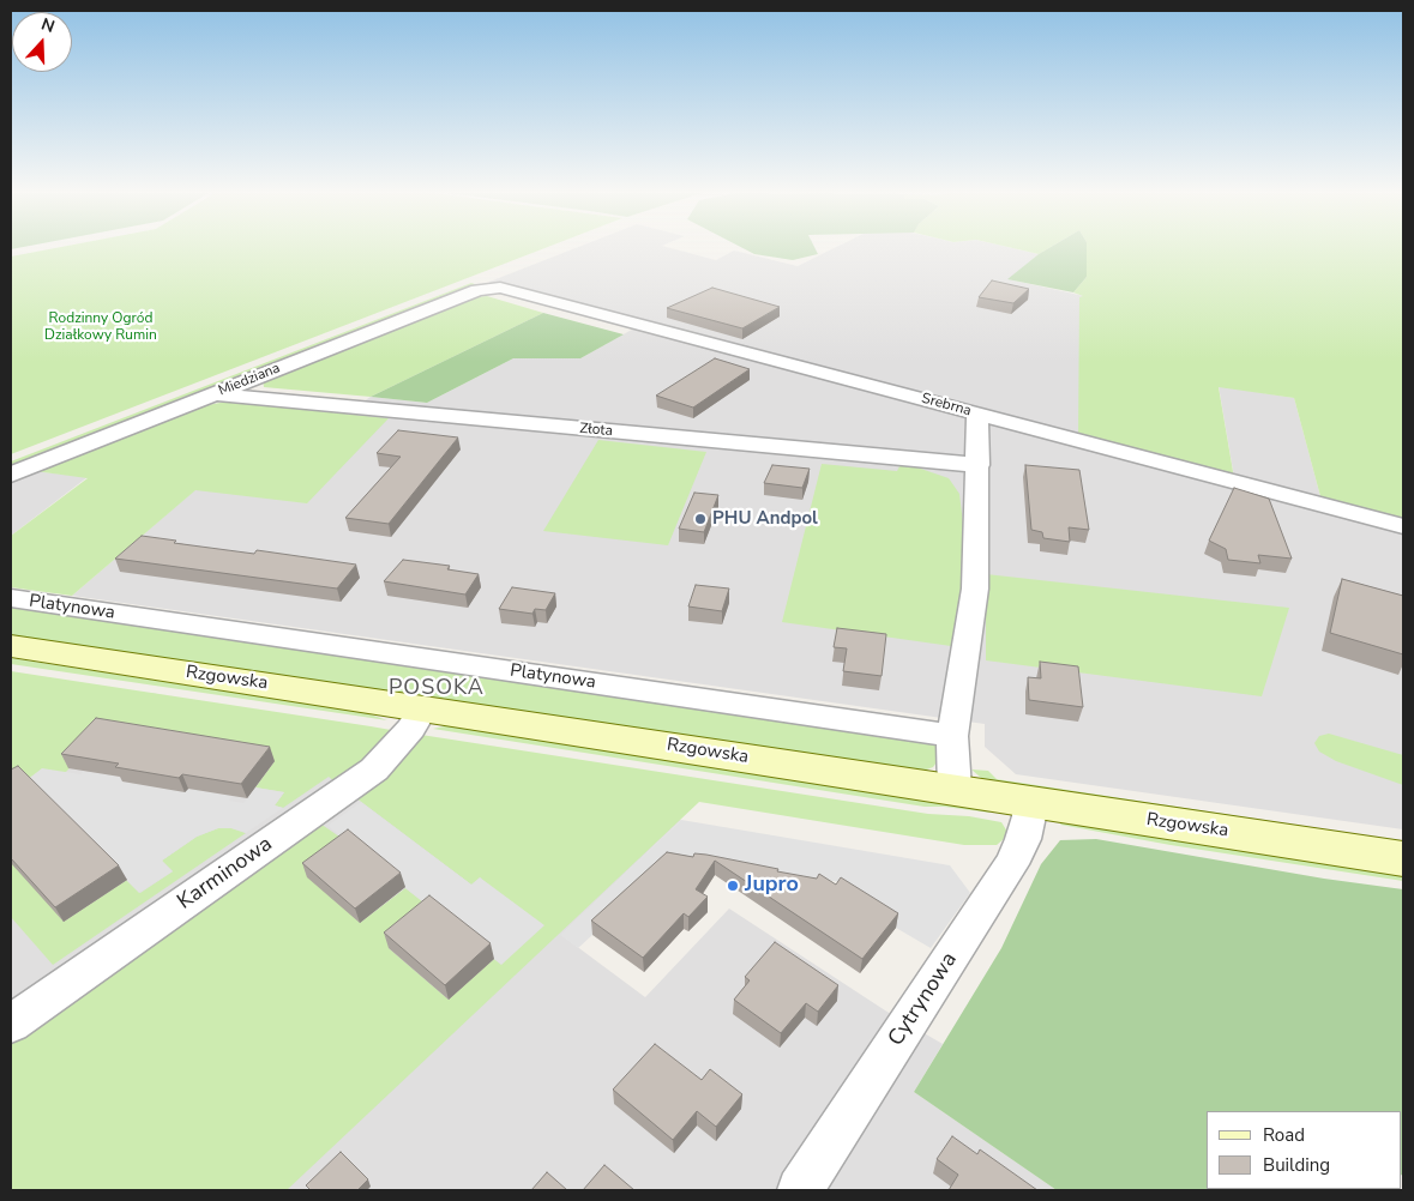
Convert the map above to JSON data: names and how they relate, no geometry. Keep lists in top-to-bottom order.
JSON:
{
  "streets": {
    "street": [
      "Miedziana",
      "Srebrna",
      "Złota",
      "Platynowa",
      "Rzgowska",
      "Karminowa",
      "Cytrynowa"
    ]
  },
  "crossings": [
    ["Miedziana", "Srebrna"],
    ["Miedziana", "Złota"],
    ["Rzgowska", "Karminowa"],
    ["Rzgowska", "Cytrynowa"]
  ],
  "districts": ["POSOKA"],
  "parks": ["Rodzinny Ogród Działkowy Rumin"],
  "places": ["PHU Andpol", "Jupro"],
  "legend": ["Road", "Building"],
  "north": "top"
}
